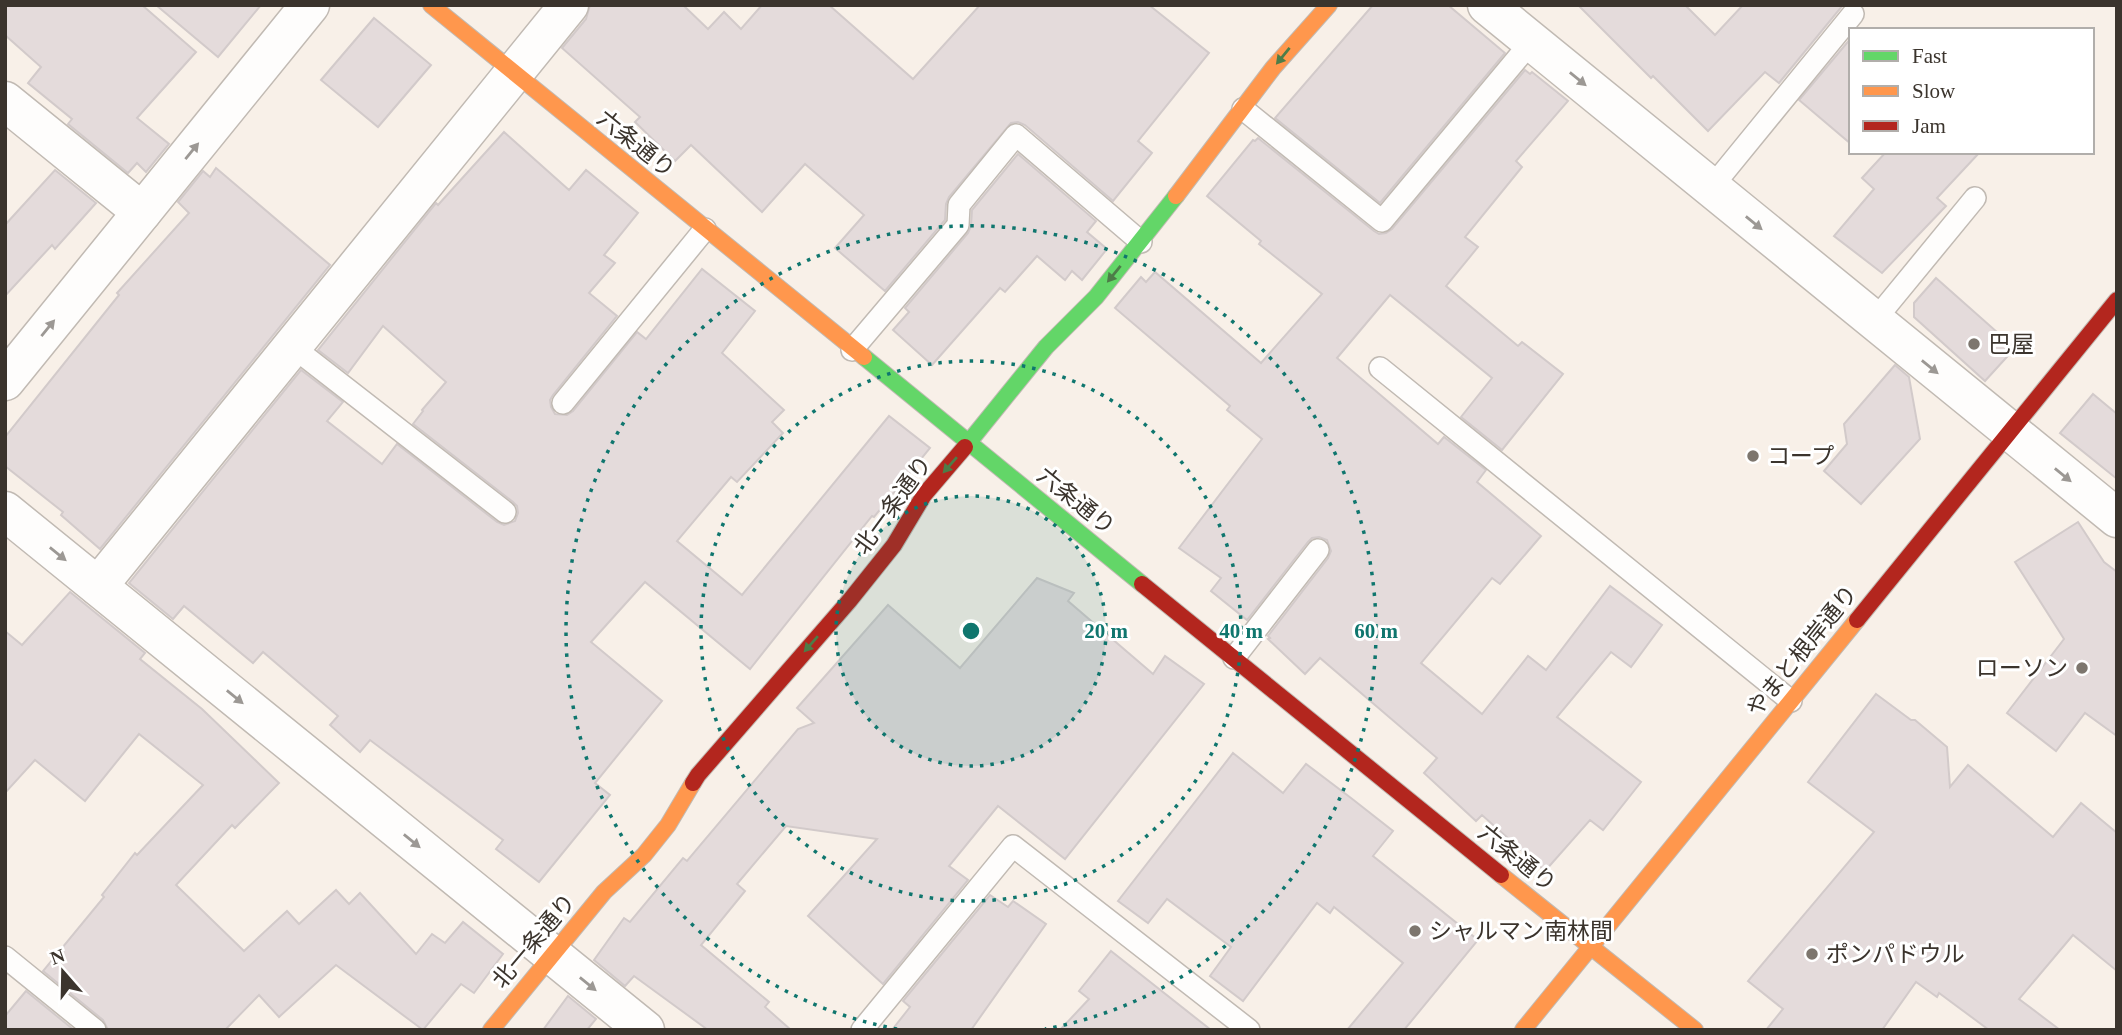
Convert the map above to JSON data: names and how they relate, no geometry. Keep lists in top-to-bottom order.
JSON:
{
  "streets": {
    "street": ["六条通り", "北一条通り", "やまと根岸通り"]
  },
  "crossings": [
    ["六条通り", "北一条通り"],
    ["六条通り", "やまと根岸通り"]
  ],
  "one_way": ["北一条通り"],
  "places": [
    "巴屋",
    "コープ",
    "ローソン",
    "シャルマン南林間",
    "ポンパドウル"
  ],
  "legend": ["Fast", "Slow", "Jam"],
  "north": "top",
  "rings": ["20 m", "40 m", "60 m"]
}
